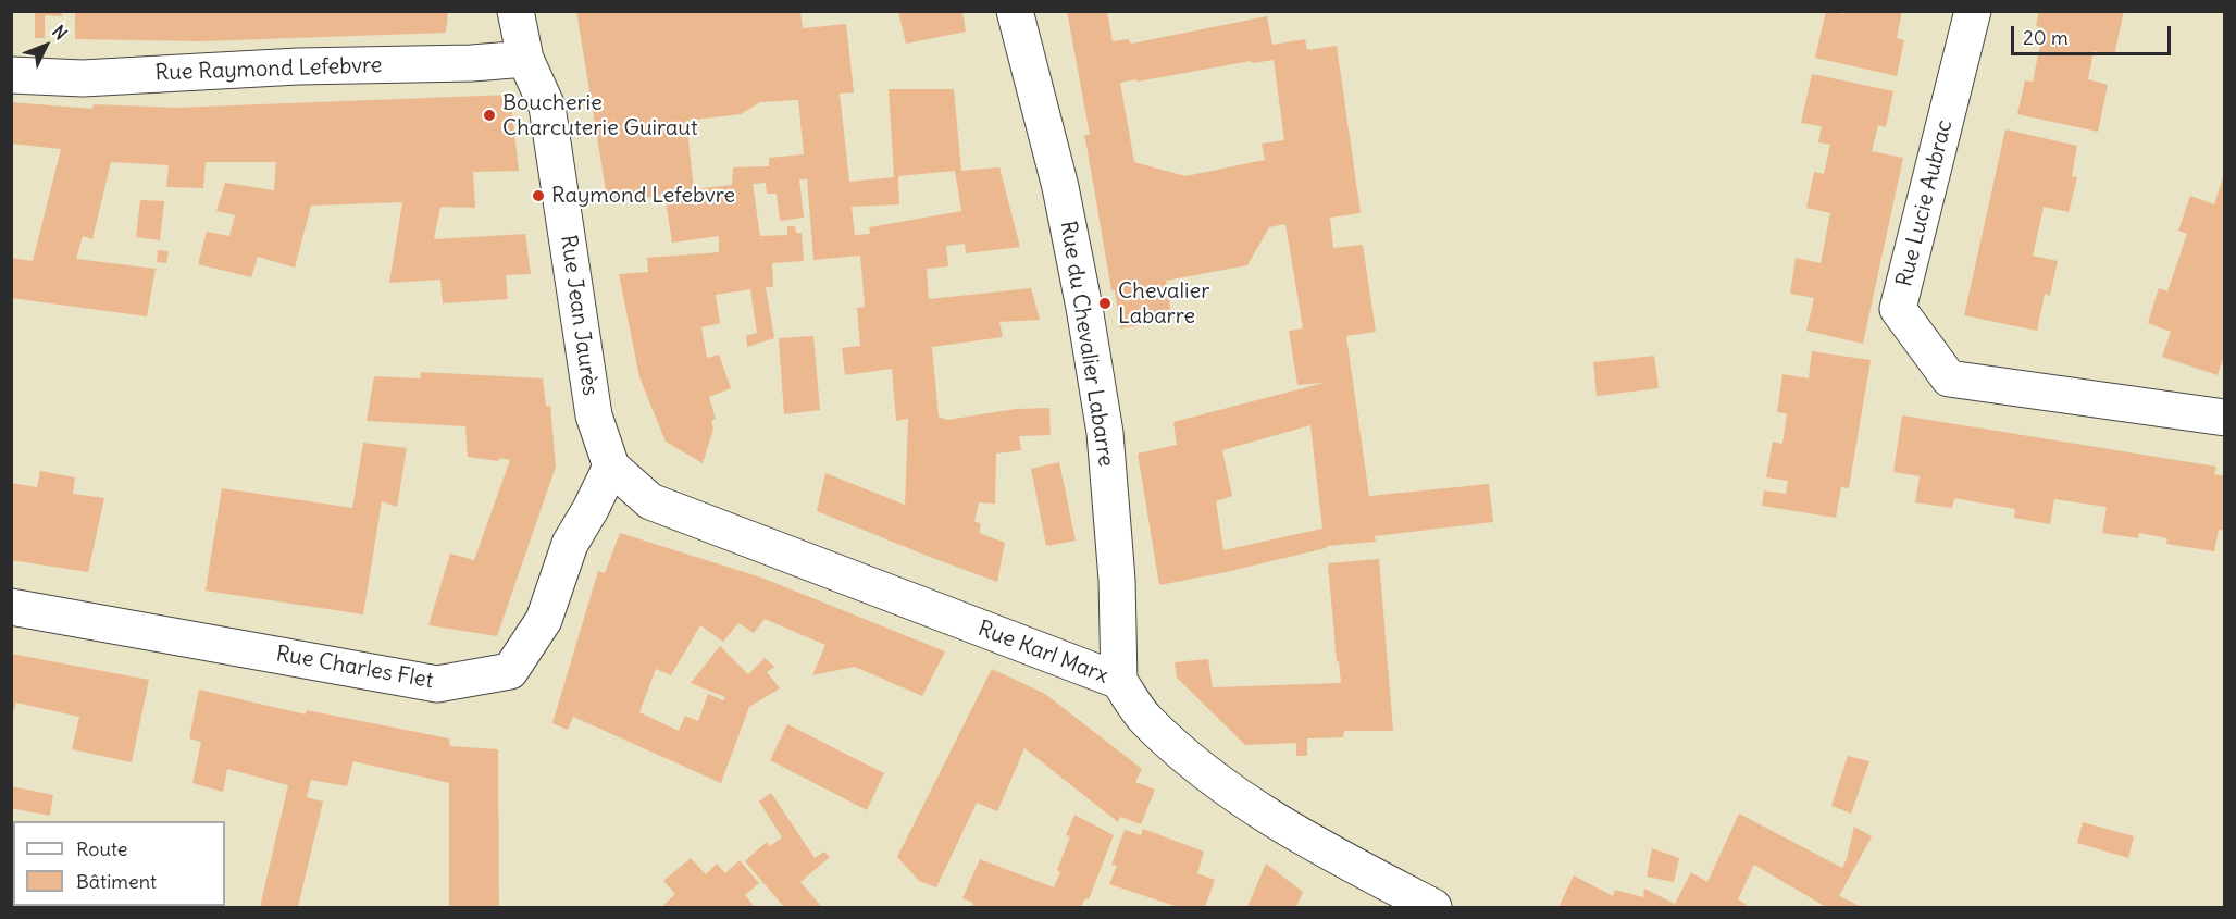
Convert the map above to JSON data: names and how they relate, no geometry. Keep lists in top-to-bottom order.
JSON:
{
  "streets": {
    "street": [
      "Rue Raymond Lefebvre",
      "Rue Lucie Aubrac",
      "Rue Jean Jaurès",
      "Rue du Chevalier Labarre",
      "Rue Karl Marx",
      "Rue Charles Flet"
    ]
  },
  "crossings": [
    ["Rue Raymond Lefebvre", "Rue Jean Jaurès"],
    ["Rue Jean Jaurès", "Rue Karl Marx"],
    ["Rue Jean Jaurès", "Rue Charles Flet"],
    ["Rue du Chevalier Labarre", "Rue Karl Marx"],
    ["Rue Karl Marx", "Rue Charles Flet"]
  ],
  "places": ["Boucherie Charcuterie Guiraut", "Raymond Lefebvre", "Chevalier Labarre"],
  "legend": ["Route", "Bâtiment"],
  "scale_bar": "20 m",
  "north": "top right"
}
